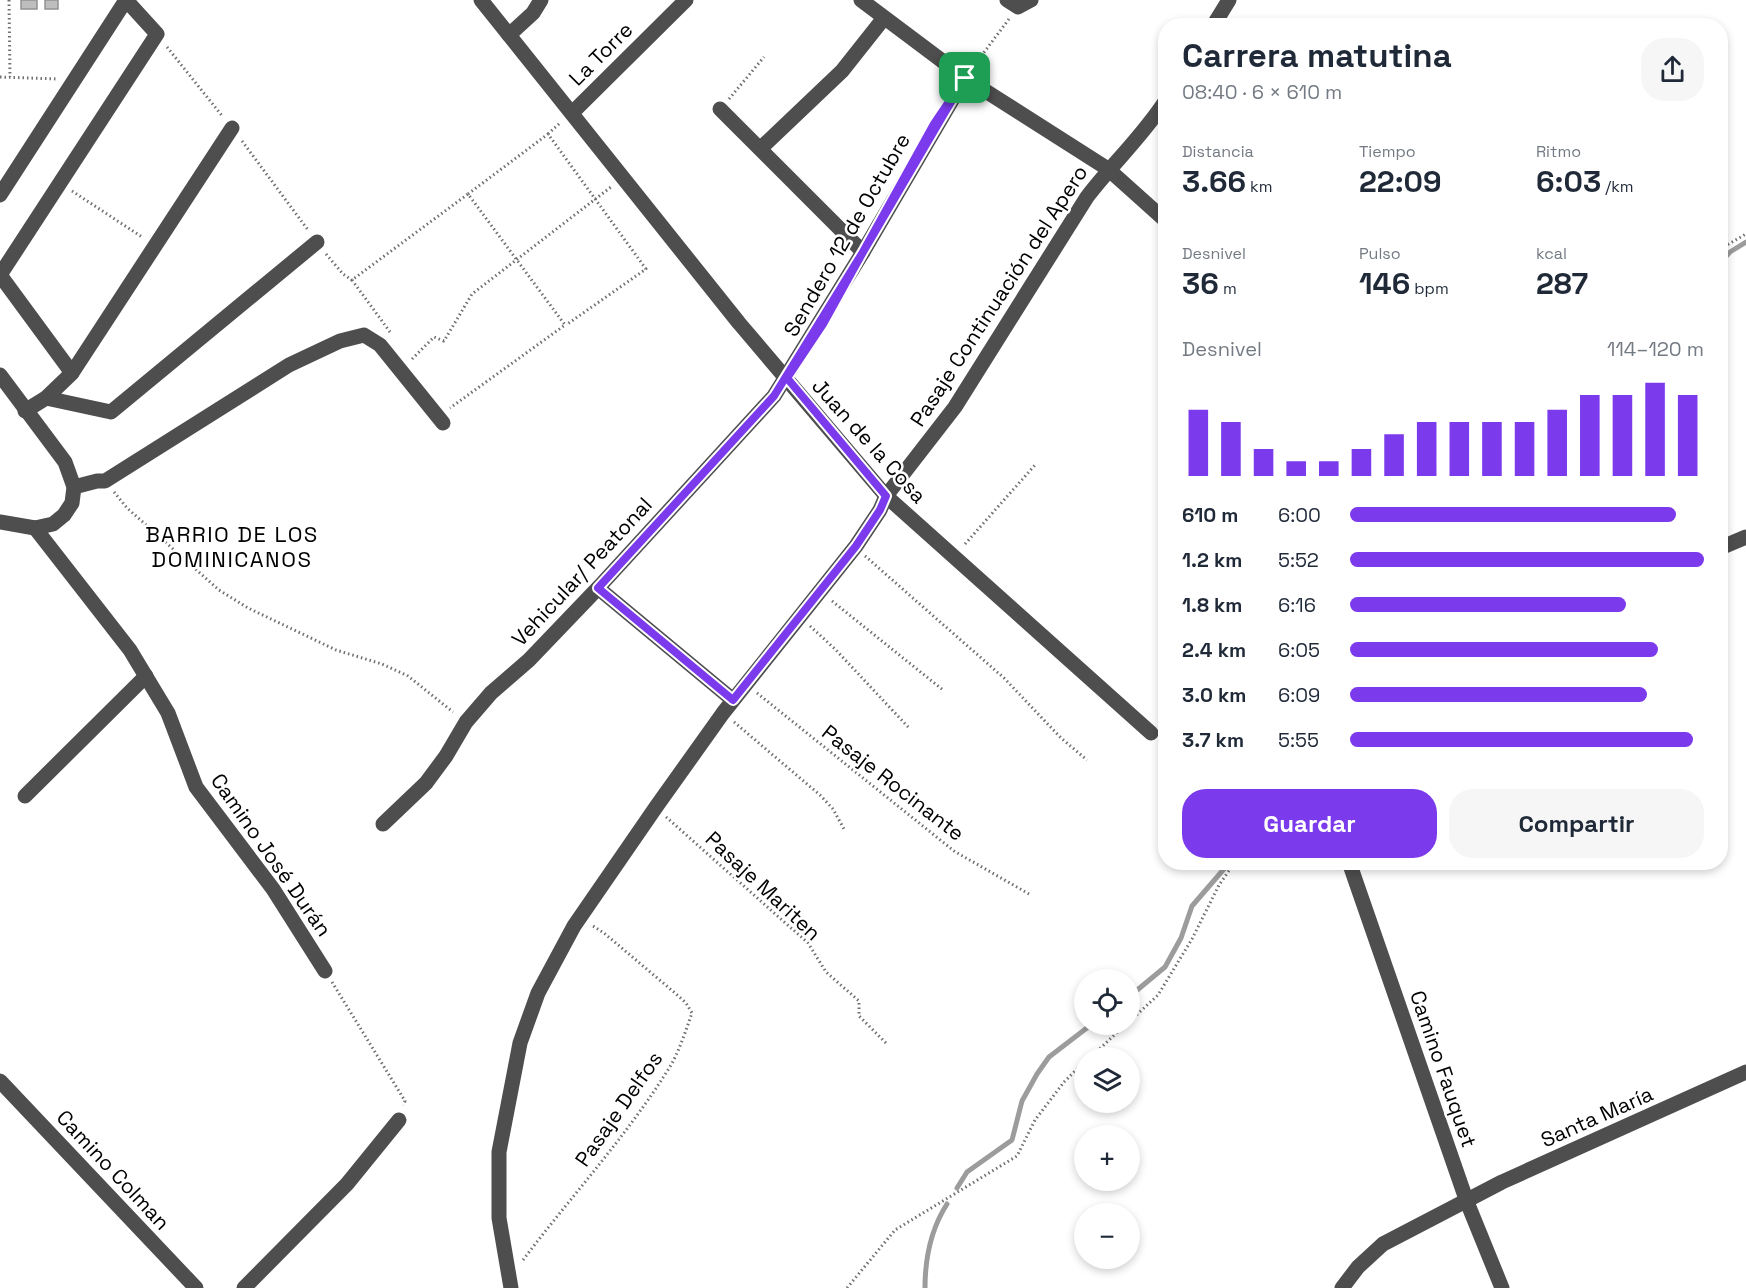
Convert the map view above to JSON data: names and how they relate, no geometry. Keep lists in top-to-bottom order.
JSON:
{
  "streets": {
    "street": [
      "La Torre",
      "Pasaje Continuación del Apero",
      "Juan de la Cosa",
      "Vehicular/ Peatonal",
      "Camino José Durán",
      "Camino Fauquet",
      "Santa María",
      "Camino Colman"
    ],
    "path": ["Pasaje Rocinante", "Pasaje Mariten", "Pasaje Delfos"]
  },
  "crossings": [
    ["La Torre", "Juan de la Cosa"],
    ["Pasaje Continuación del Apero", "Juan de la Cosa"],
    ["Pasaje Continuación del Apero", "Pasaje Rocinante"],
    ["Pasaje Continuación del Apero", "Pasaje Mariten"],
    ["Pasaje Continuación del Apero", "Pasaje Delfos"],
    ["Juan de la Cosa", "Vehicular/ Peatonal"],
    ["Camino Fauquet", "Santa María"]
  ],
  "districts": ["BARRIO DE LOS DOMINICANOS"],
  "page": {
    "heading": ["Carrera matutina", "08:40 · 6 × 610 m"],
    "stats": [
      ["Distancia", "3.66 km"],
      ["Tiempo", "22:09"],
      ["Ritmo", "6:03 /km"],
      ["Desnivel", "36 m"],
      ["Pulso", "146 bpm"],
      ["kcal", "287"]
    ],
    "chart": ["Desnivel", "114–120 m"],
    "list": [
      {
        "name": "610 m",
        "note": "6:00"
      },
      {
        "name": "1.2 km",
        "note": "5:52"
      },
      {
        "name": "1.8 km",
        "note": "6:16"
      },
      {
        "name": "2.4 km",
        "note": "6:05"
      },
      {
        "name": "3.0 km",
        "note": "6:09"
      },
      {
        "name": "3.7 km",
        "note": "5:55"
      }
    ],
    "buttons": ["Guardar", "Compartir"],
    "map_buttons": ["+", "−"]
  }
}
